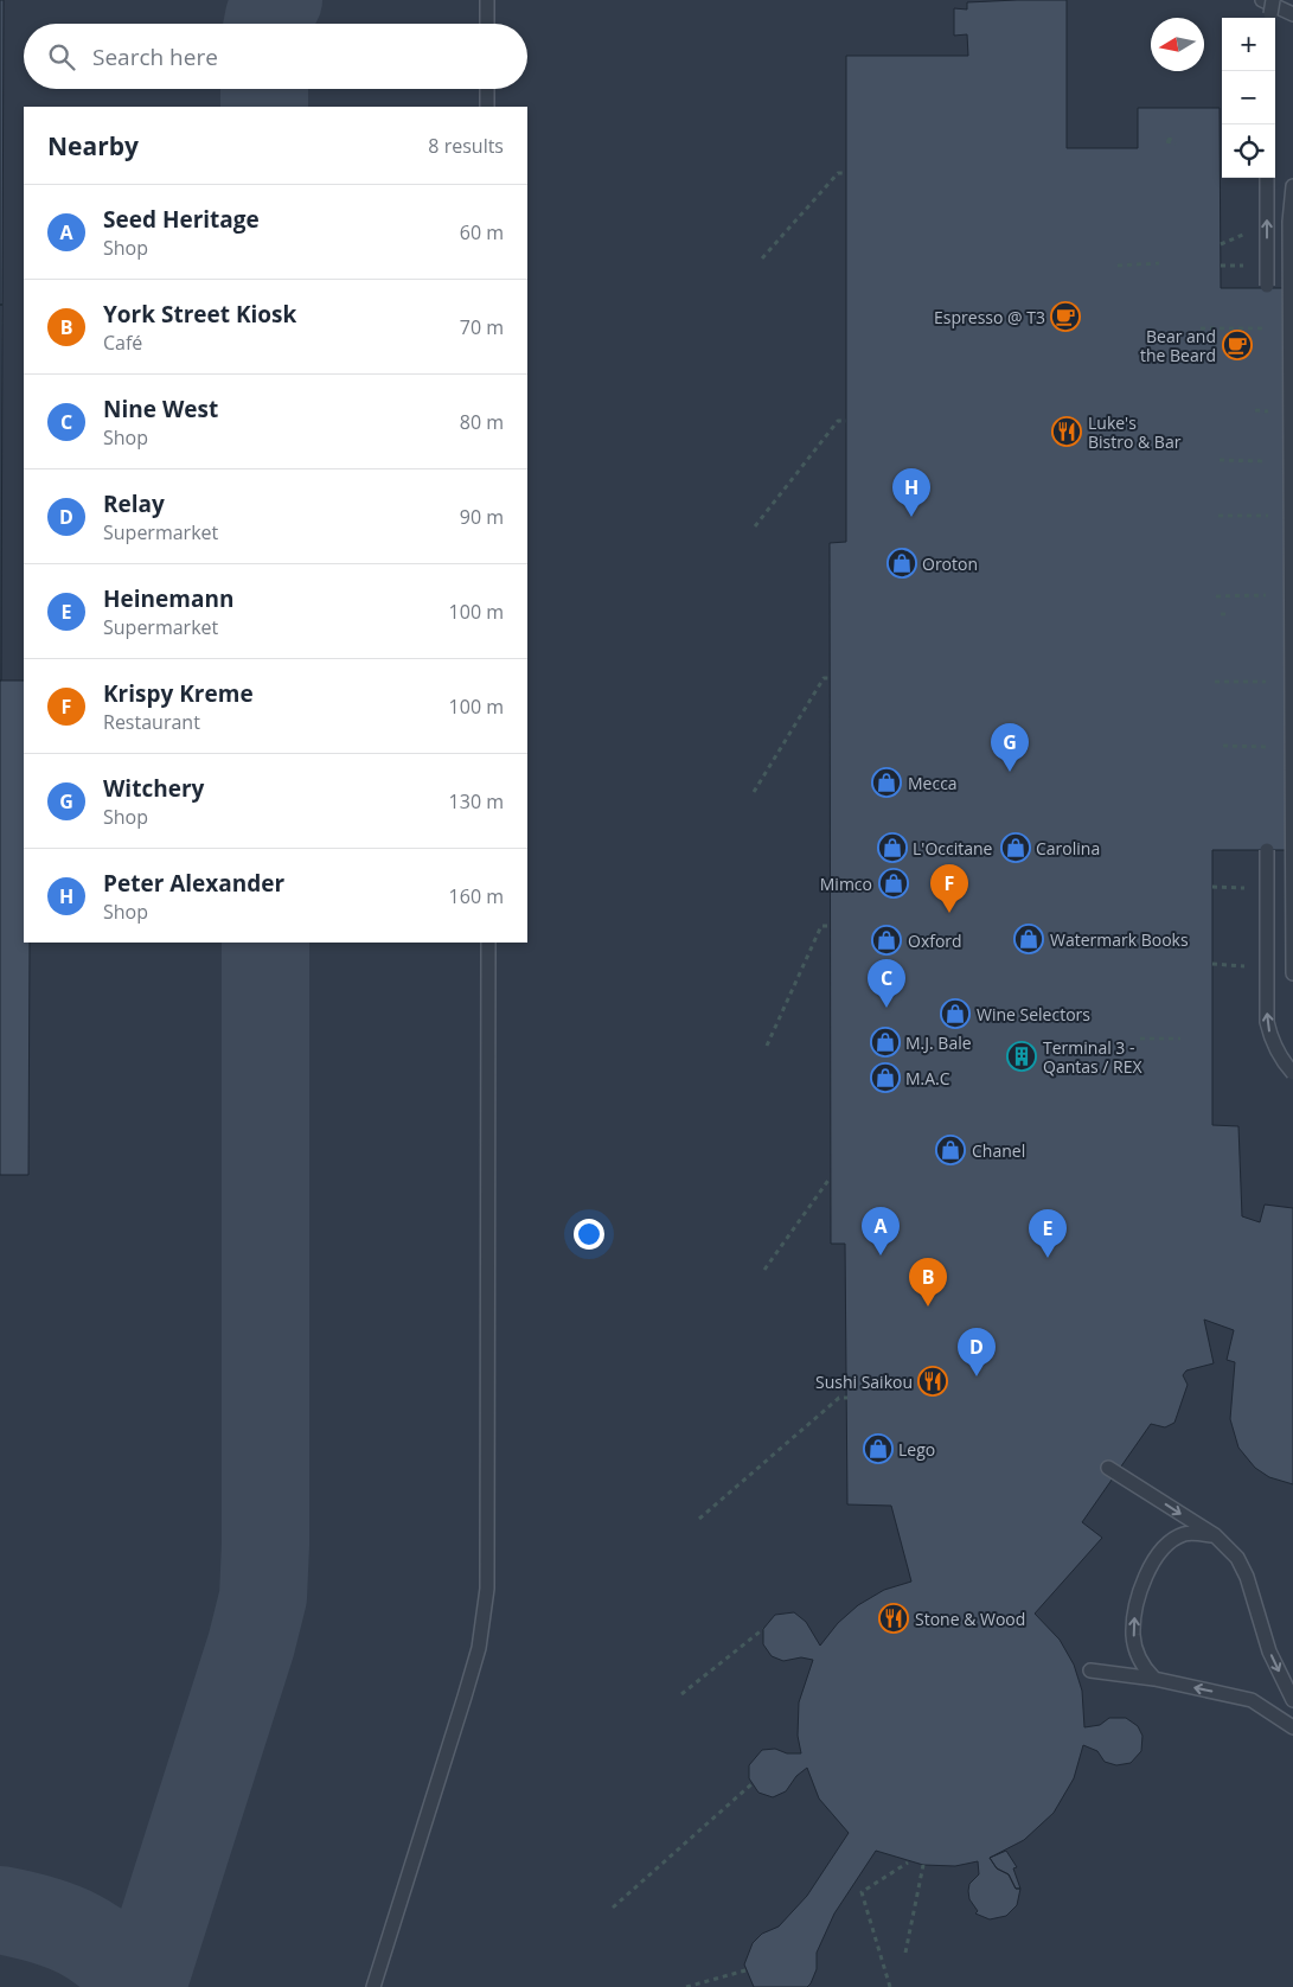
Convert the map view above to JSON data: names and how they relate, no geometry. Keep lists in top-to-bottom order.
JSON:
{
  "places": {
    "cafe": ["Espresso @ T3", "Bear and the Beard"],
    "restaurant": ["Luke's Bistro & Bar", "Sushi Saikou", "Stone & Wood"],
    "shop": [
      "Oroton",
      "Mecca",
      "L'Occitane",
      "Carolina",
      "Mimco",
      "Watermark Books",
      "Oxford",
      "Wine Selectors",
      "M.J. Bale",
      "M.A.C",
      "Chanel",
      "Lego"
    ],
    "building": ["Terminal 3 - Qantas / REX"]
  },
  "north": "left",
  "page": {
    "map_buttons": ["+", "−"],
    "search": "Search here",
    "heading": ["Nearby", "8 results"],
    "list": [
      {
        "mark": "A",
        "name": "Seed Heritage",
        "note": "Shop",
        "value": "60 m"
      },
      {
        "mark": "B",
        "name": "York Street Kiosk",
        "note": "Café",
        "value": "70 m"
      },
      {
        "mark": "C",
        "name": "Nine West",
        "note": "Shop",
        "value": "80 m"
      },
      {
        "mark": "D",
        "name": "Relay",
        "note": "Supermarket",
        "value": "90 m"
      },
      {
        "mark": "E",
        "name": "Heinemann",
        "note": "Supermarket",
        "value": "100 m"
      },
      {
        "mark": "F",
        "name": "Krispy Kreme",
        "note": "Restaurant",
        "value": "100 m"
      },
      {
        "mark": "G",
        "name": "Witchery",
        "note": "Shop",
        "value": "130 m"
      },
      {
        "mark": "H",
        "name": "Peter Alexander",
        "note": "Shop",
        "value": "160 m"
      }
    ],
    "pins": [
      "H",
      "G",
      "F",
      "C",
      "A",
      "E",
      "B",
      "D"
    ]
  }
}
